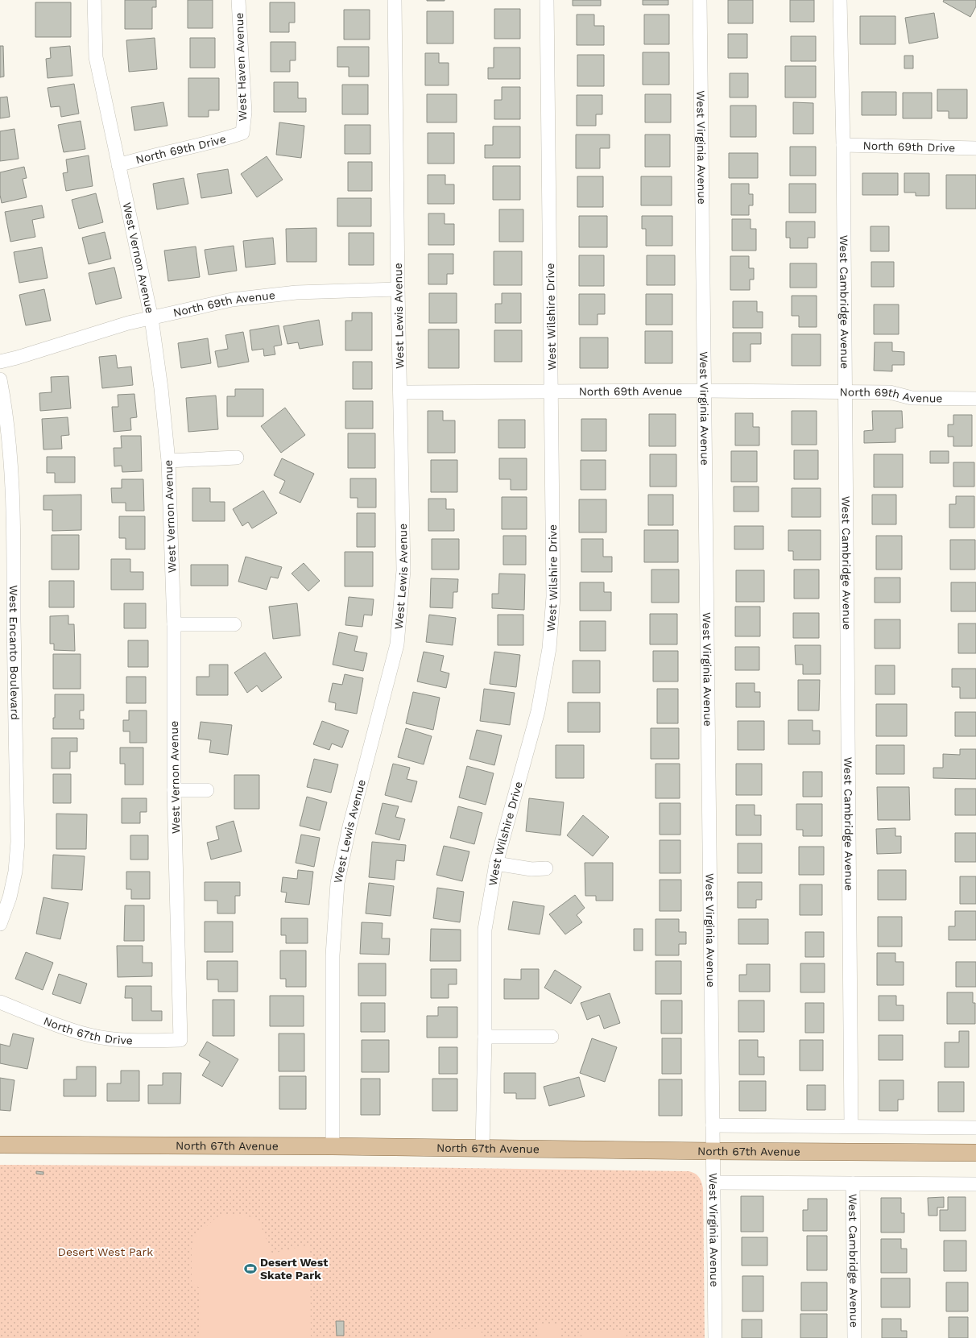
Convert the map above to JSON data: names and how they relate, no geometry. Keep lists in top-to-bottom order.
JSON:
{
  "streets": {
    "main road": ["North 67th Avenue"],
    "street": [
      "West Haven Avenue",
      "North 69th Drive",
      "West Virginia Avenue",
      "West Vernon Avenue",
      "West Cambridge Avenue",
      "North 69th Avenue",
      "West Lewis Avenue",
      "West Wilshire Drive",
      "West Encanto Boulevard",
      "North 67th Drive"
    ]
  },
  "crossings": [
    ["West Haven Avenue", "North 69th Drive"],
    ["North 69th Drive", "West Vernon Avenue"],
    ["North 69th Drive", "West Cambridge Avenue"],
    ["West Virginia Avenue", "North 69th Avenue"],
    ["West Virginia Avenue", "North 67th Avenue"],
    ["West Vernon Avenue", "North 69th Avenue"],
    ["West Vernon Avenue", "North 67th Drive"],
    ["West Cambridge Avenue", "North 69th Avenue"],
    ["North 69th Avenue", "West Lewis Avenue"],
    ["North 69th Avenue", "West Wilshire Drive"],
    ["West Lewis Avenue", "North 67th Avenue"],
    ["West Wilshire Drive", "North 67th Avenue"]
  ],
  "parks": ["Desert West Park"],
  "places": {
    "sports": ["Desert West Skate Park"]
  }
}
